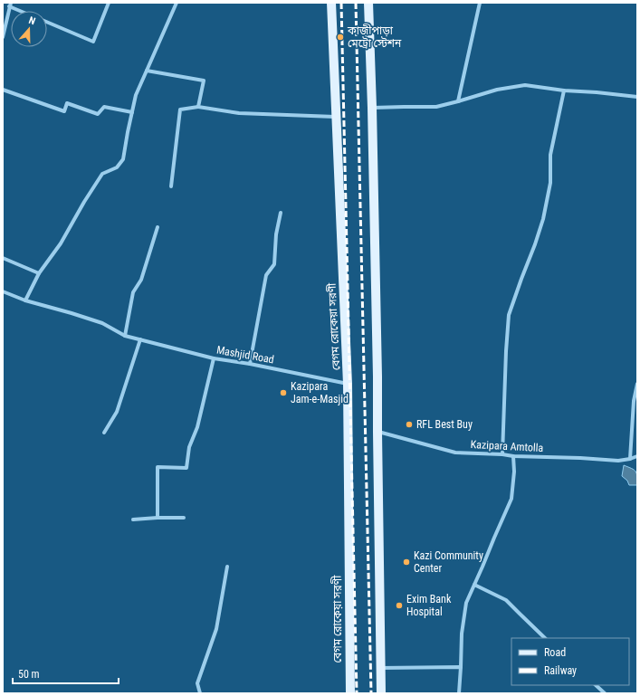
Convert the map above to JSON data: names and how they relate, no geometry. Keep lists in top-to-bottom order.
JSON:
{
  "streets": {
    "main road": ["বেগম রোকেয়া সরণী"],
    "street": ["Mashjid Road", "Kazipara Amtolla"]
  },
  "crossings": [
    ["বেগম রোকেয়া সরণী", "Mashjid Road"]
  ],
  "places": [
    "কাজীপাড়া মেট্রো স্টেশন",
    "Kazipara Jam-e-Masjid",
    "RFL Best Buy",
    "Kazi Community Center",
    "Exim Bank Hospital"
  ],
  "legend": ["Road", "Railway"],
  "scale_bar": "50 m",
  "north": "top"
}
